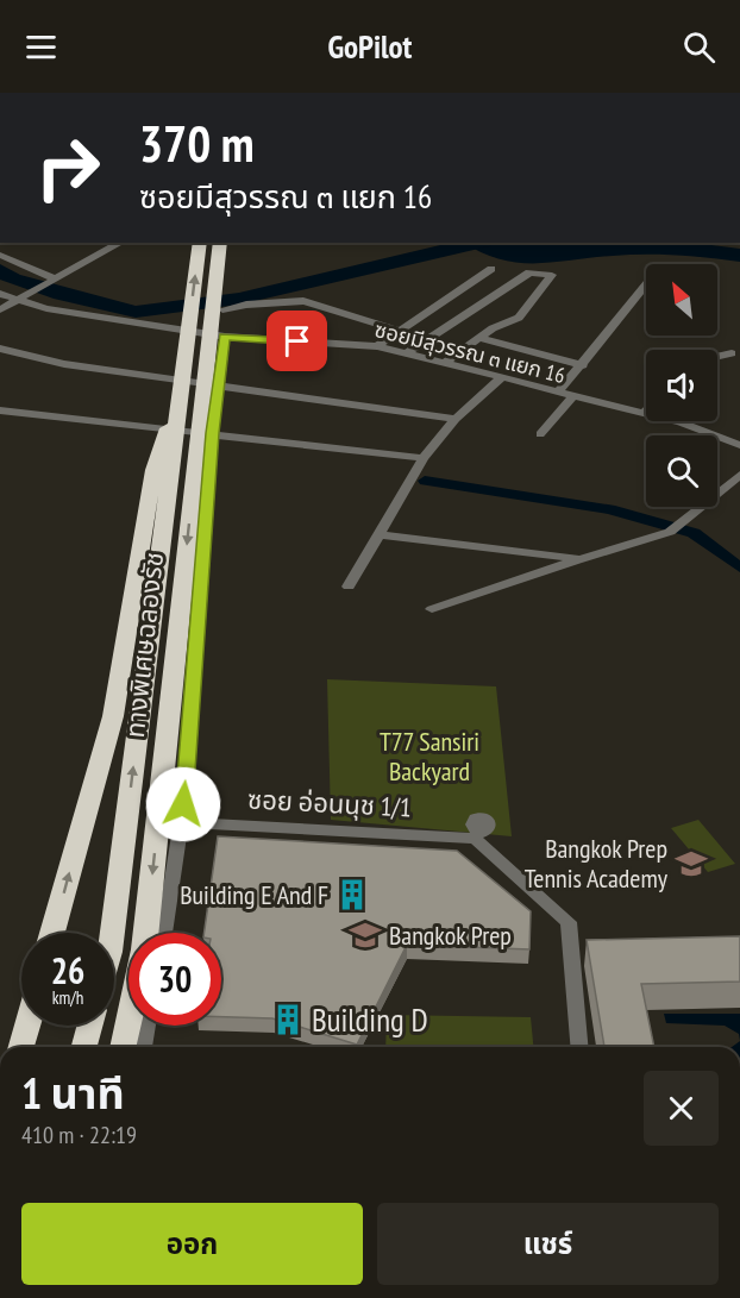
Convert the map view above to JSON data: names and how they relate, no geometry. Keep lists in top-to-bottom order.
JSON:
{
  "streets": {
    "highway": ["ทางพิเศษฉลองรัช"],
    "street": ["ซอยมีสุวรรณ ๓ แยก 16", "ซอย อ่อนนุช 1/1"]
  },
  "parks": ["T77 Sansiri Backyard"],
  "places": {
    "school or university": ["Bangkok Prep Tennis Academy", "Bangkok Prep"],
    "building": ["Building E And F", "Building D"]
  },
  "north": "top left",
  "page": {
    "header": "GoPilot",
    "turn": ["370 m", "ซอยมีสุวรรณ ๓ แยก 16"],
    "speed": "26 km/h",
    "limit": "30",
    "heading": ["1 นาที", "410 m · 22:19"],
    "buttons": ["ออก", "แชร์"]
  }
}
